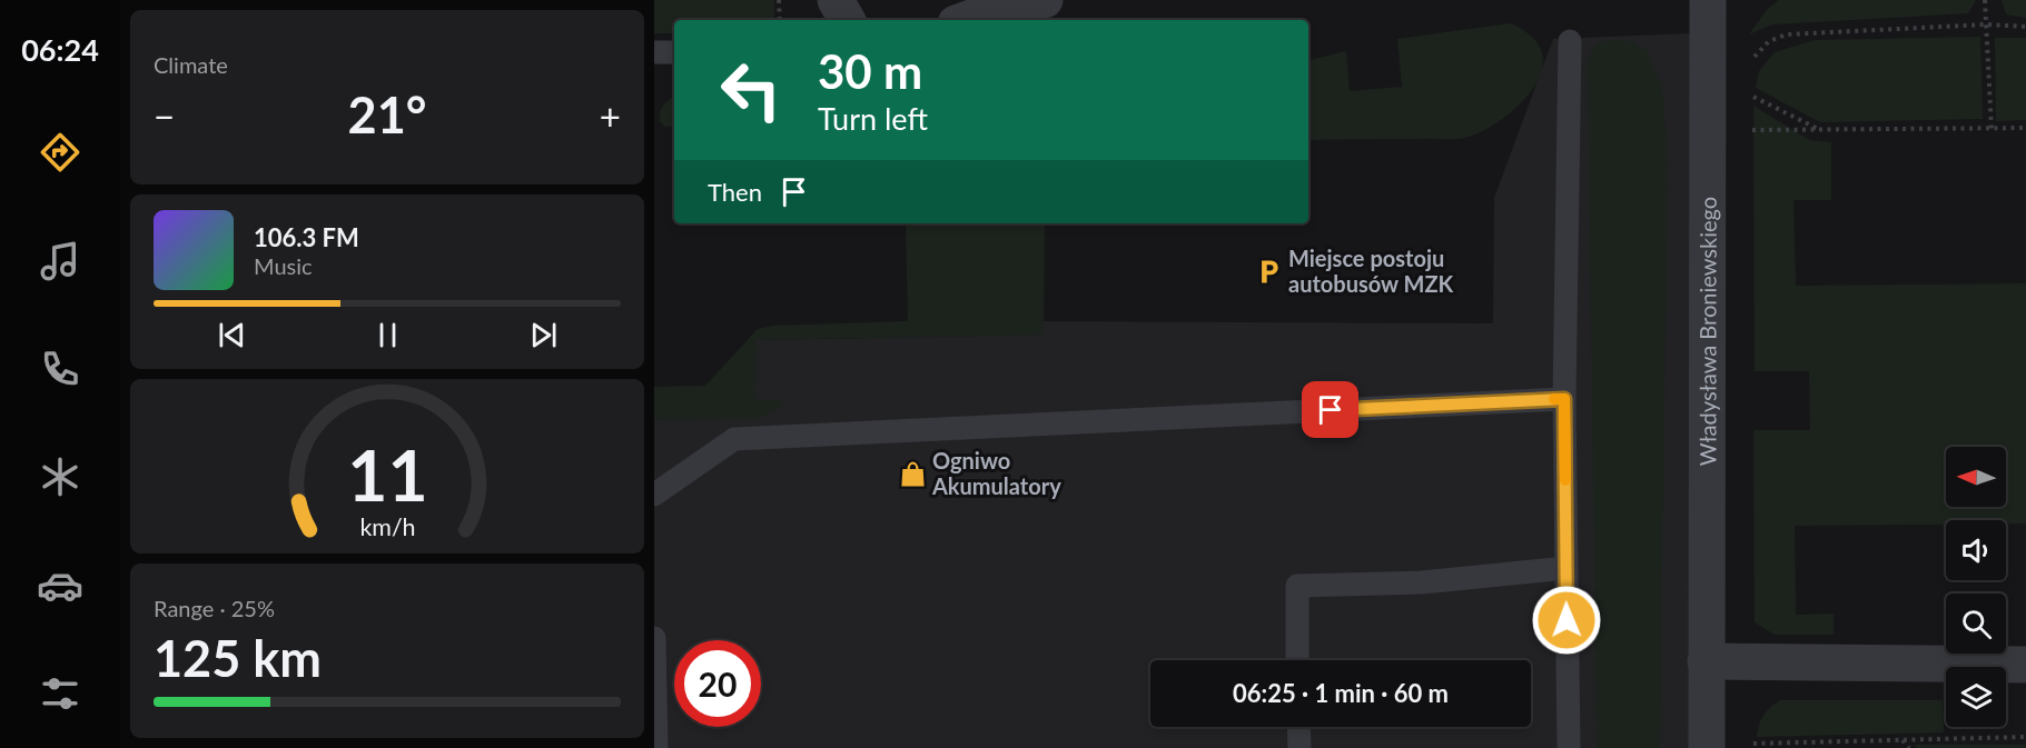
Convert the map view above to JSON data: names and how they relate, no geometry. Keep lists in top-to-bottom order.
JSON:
{
  "streets": {
    "street": ["Władysława Broniewskiego"]
  },
  "places": {
    "parking": ["Miejsce postoju autobusów MZK"],
    "shop": ["Ogniwo Akumulatory"]
  },
  "north": "left",
  "page": {
    "tabs": "06:24",
    "tile": [
      "Climate",
      ["Range · 25%", "125 km"]
    ],
    "turn": ["30 m", "Turn left"],
    "heat": ["−", "21°", "+"],
    "then": "Then",
    "song": ["106.3 FM", "Music"],
    "limit": "20",
    "trip": "06:25 · 1 min · 60 m",
    "gauge": ["11", "km/h"]
  }
}
